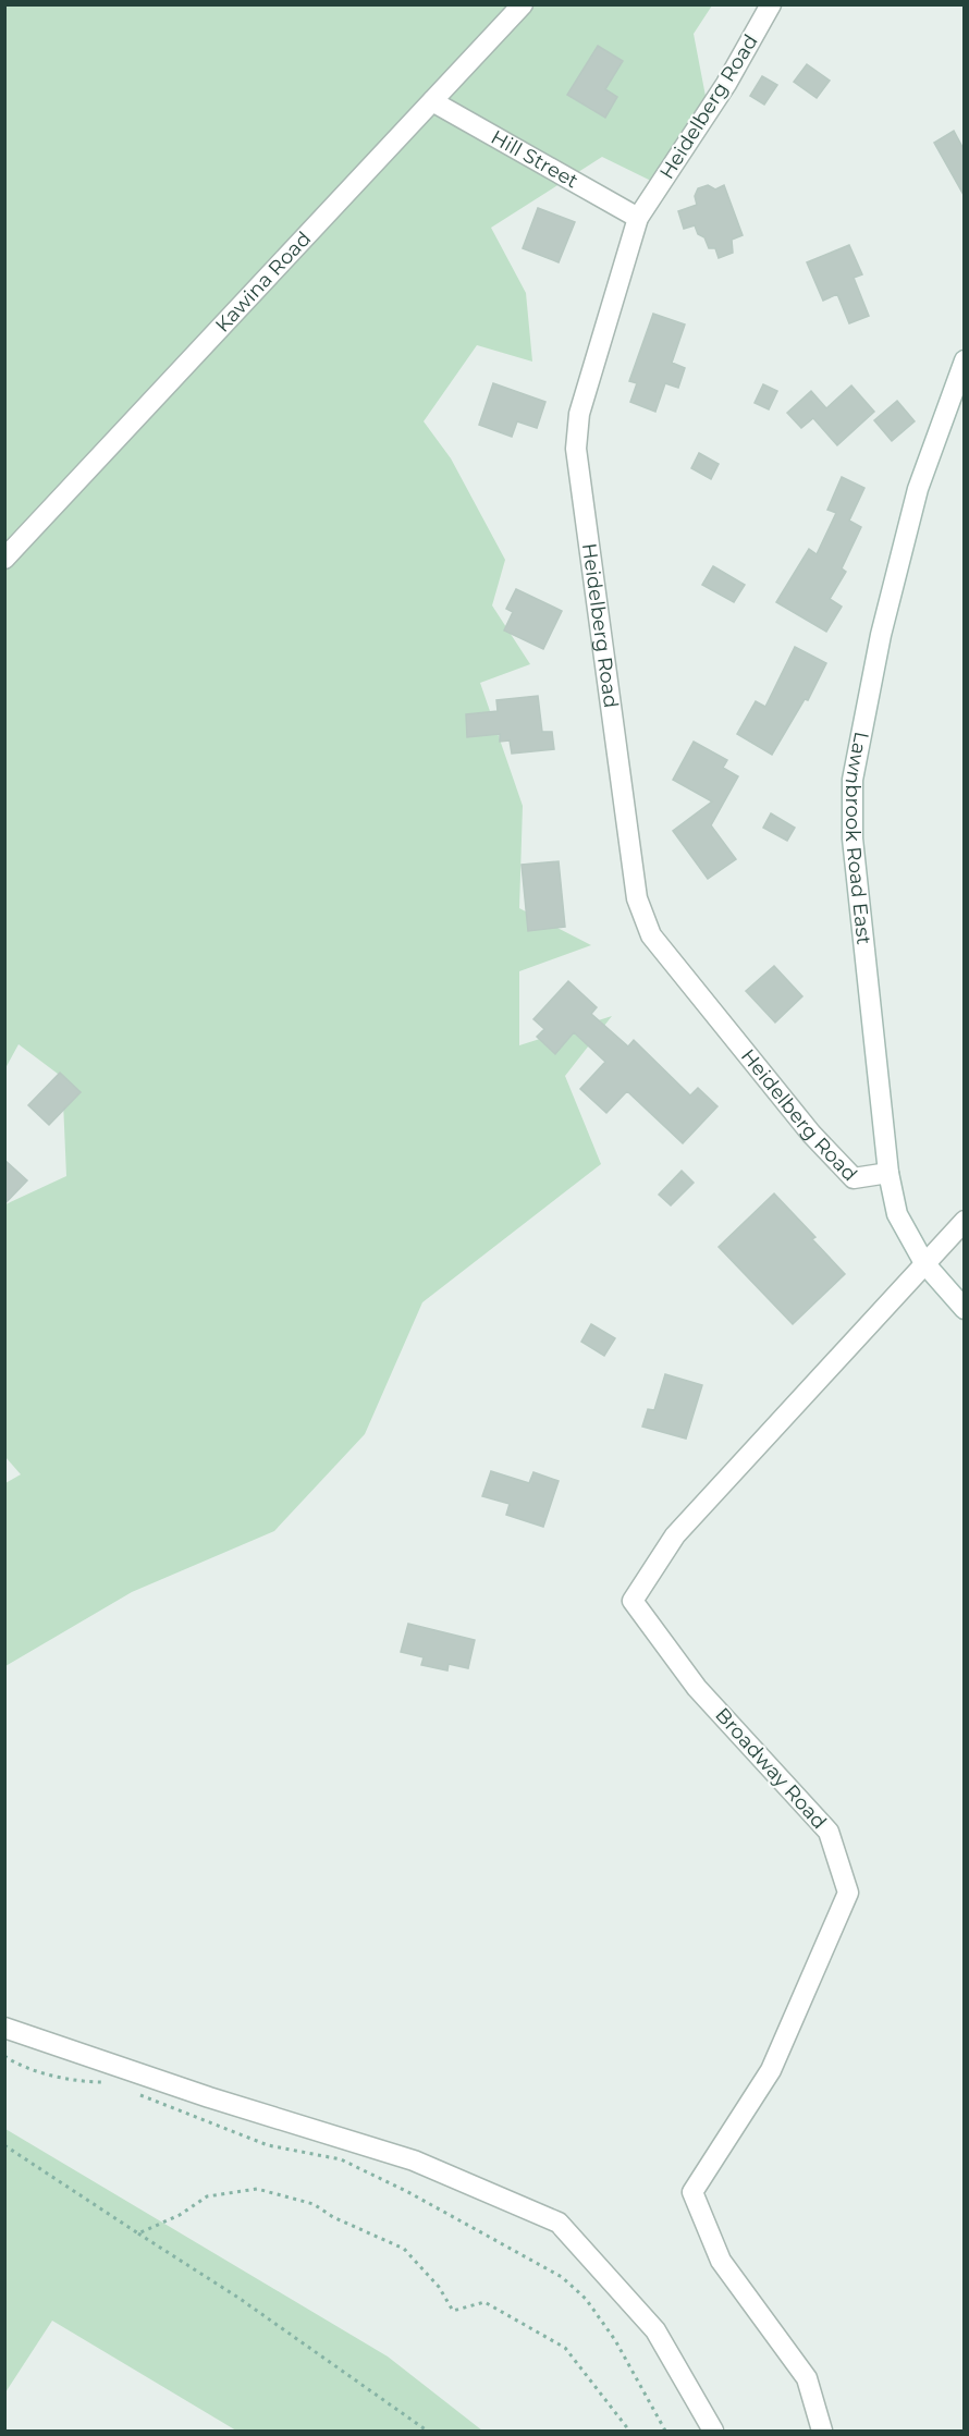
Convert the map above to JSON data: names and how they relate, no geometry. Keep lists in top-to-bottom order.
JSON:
{
  "streets": {
    "street": [
      "Heidelberg Road",
      "Hill Street",
      "Kawina Road",
      "Lawnbrook Road East",
      "Broadway Road"
    ]
  },
  "crossings": [
    ["Heidelberg Road", "Hill Street"],
    ["Heidelberg Road", "Lawnbrook Road East"],
    ["Hill Street", "Kawina Road"],
    ["Lawnbrook Road East", "Broadway Road"]
  ]
}
